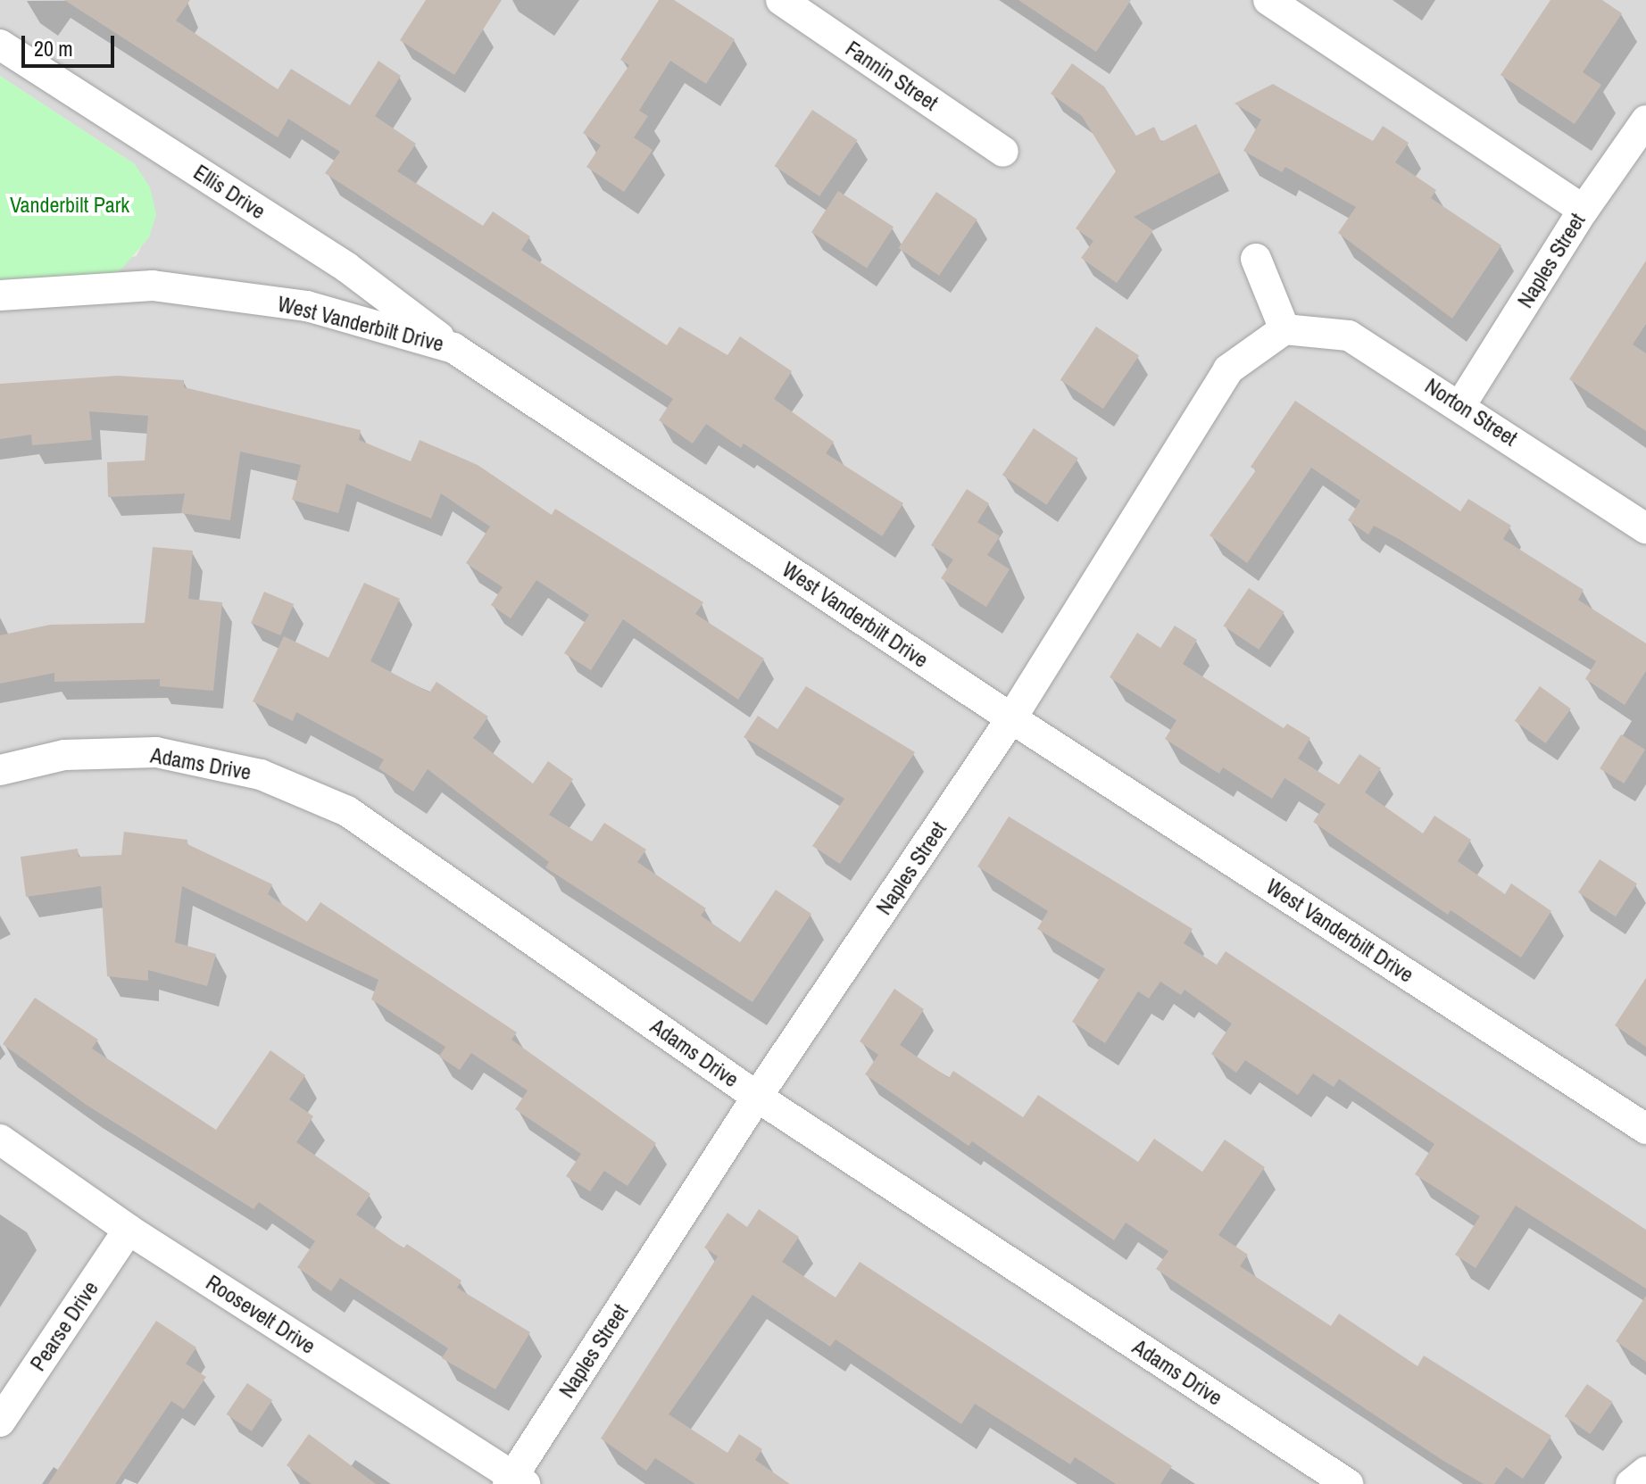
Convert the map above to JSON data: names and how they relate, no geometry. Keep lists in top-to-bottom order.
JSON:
{
  "streets": {
    "street": [
      "Fannin Street",
      "Ellis Drive",
      "Naples Street",
      "West Vanderbilt Drive",
      "Norton Street",
      "Adams Drive",
      "Roosevelt Drive",
      "Pearse Drive"
    ]
  },
  "crossings": [
    ["Ellis Drive", "West Vanderbilt Drive"],
    ["Naples Street", "West Vanderbilt Drive"],
    ["Naples Street", "Norton Street"],
    ["Naples Street", "Adams Drive"],
    ["Naples Street", "Roosevelt Drive"],
    ["Roosevelt Drive", "Pearse Drive"]
  ],
  "parks": ["Vanderbilt Park"],
  "scale_bar": "20 m"
}
